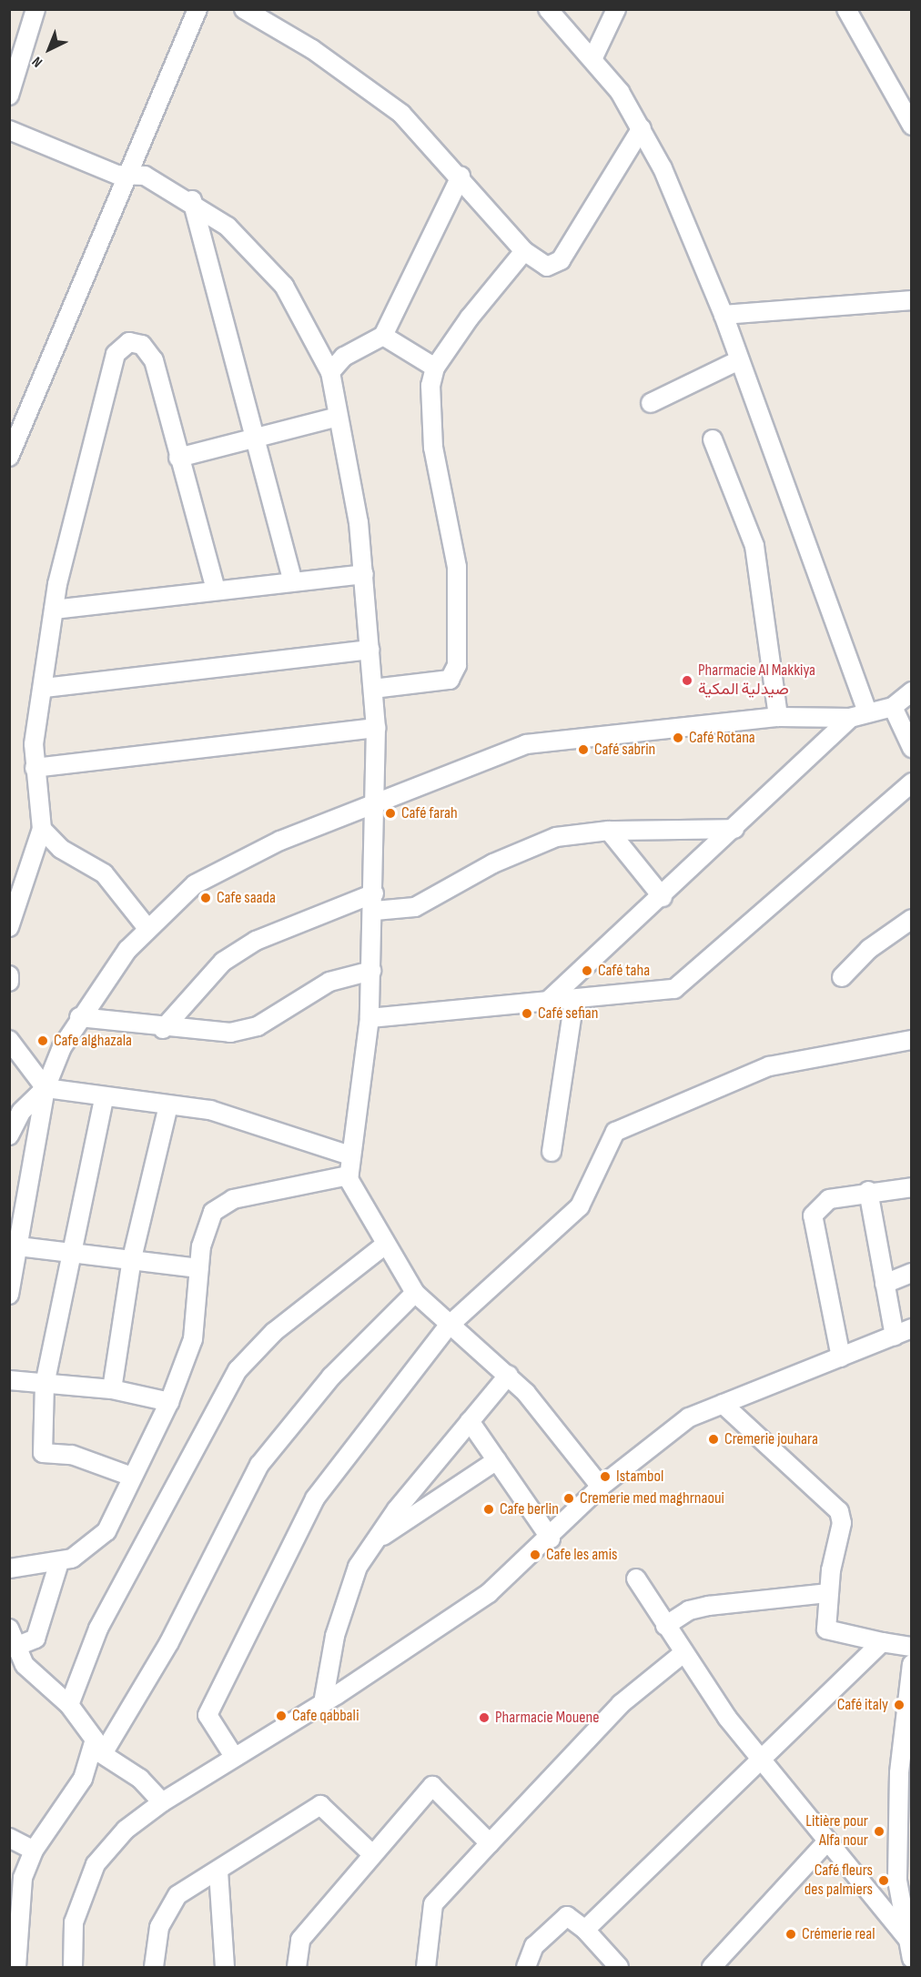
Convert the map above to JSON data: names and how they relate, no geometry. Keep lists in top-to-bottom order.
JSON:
{
  "places": [
    "Pharmacie Al Makkiya صيدلية المكية",
    "Café Rotana",
    "Café sabrin",
    "Café farah",
    "Cafe saada",
    "Café taha",
    "Café sefian",
    "Cafe alghazala",
    "Cremerie jouhara",
    "Istambol",
    "Cremerie med maghrnaoui",
    "Cafe berlin",
    "Cafe les amis",
    "Café italy",
    "Cafe qabbali",
    "Pharmacie Mouene",
    "Litière pour Alfa nour",
    "Café fleurs des palmiers",
    "Crémerie real"
  ],
  "north": "bottom left"
}
